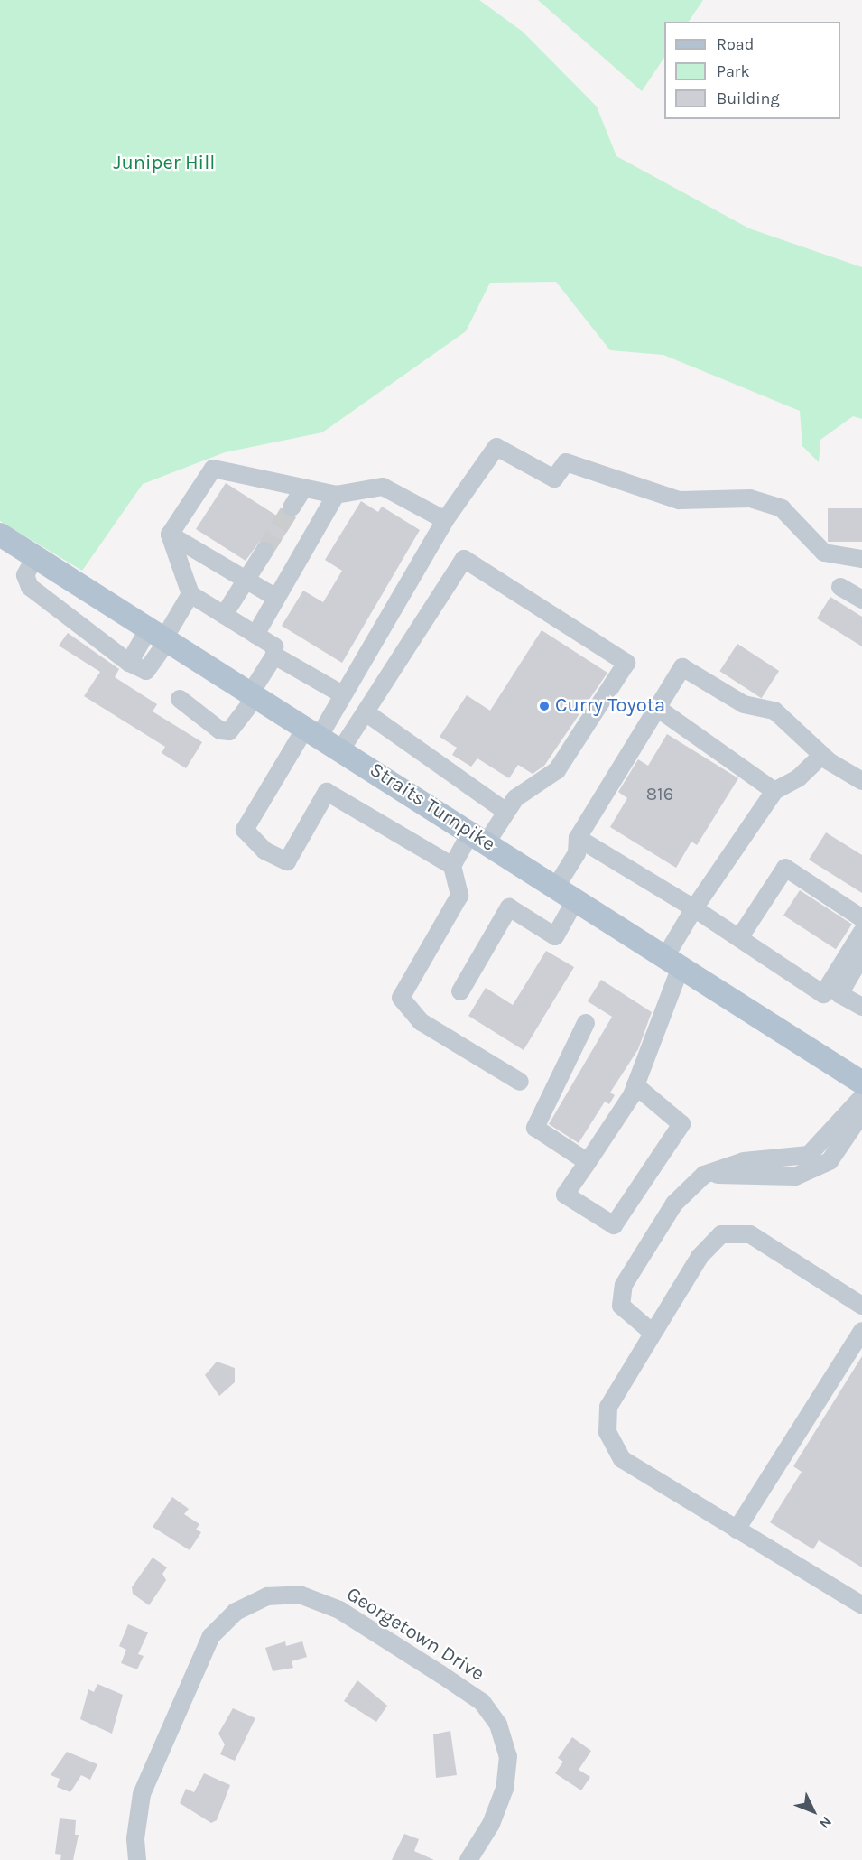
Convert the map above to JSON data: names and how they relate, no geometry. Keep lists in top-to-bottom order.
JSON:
{
  "streets": {
    "main road": ["Straits Turnpike"],
    "street": ["Georgetown Drive"]
  },
  "parks": ["Juniper Hill"],
  "places": ["Curry Toyota"],
  "house_numbers": ["816"],
  "legend": ["Road", "Park", "Building"],
  "north": "bottom right"
}
